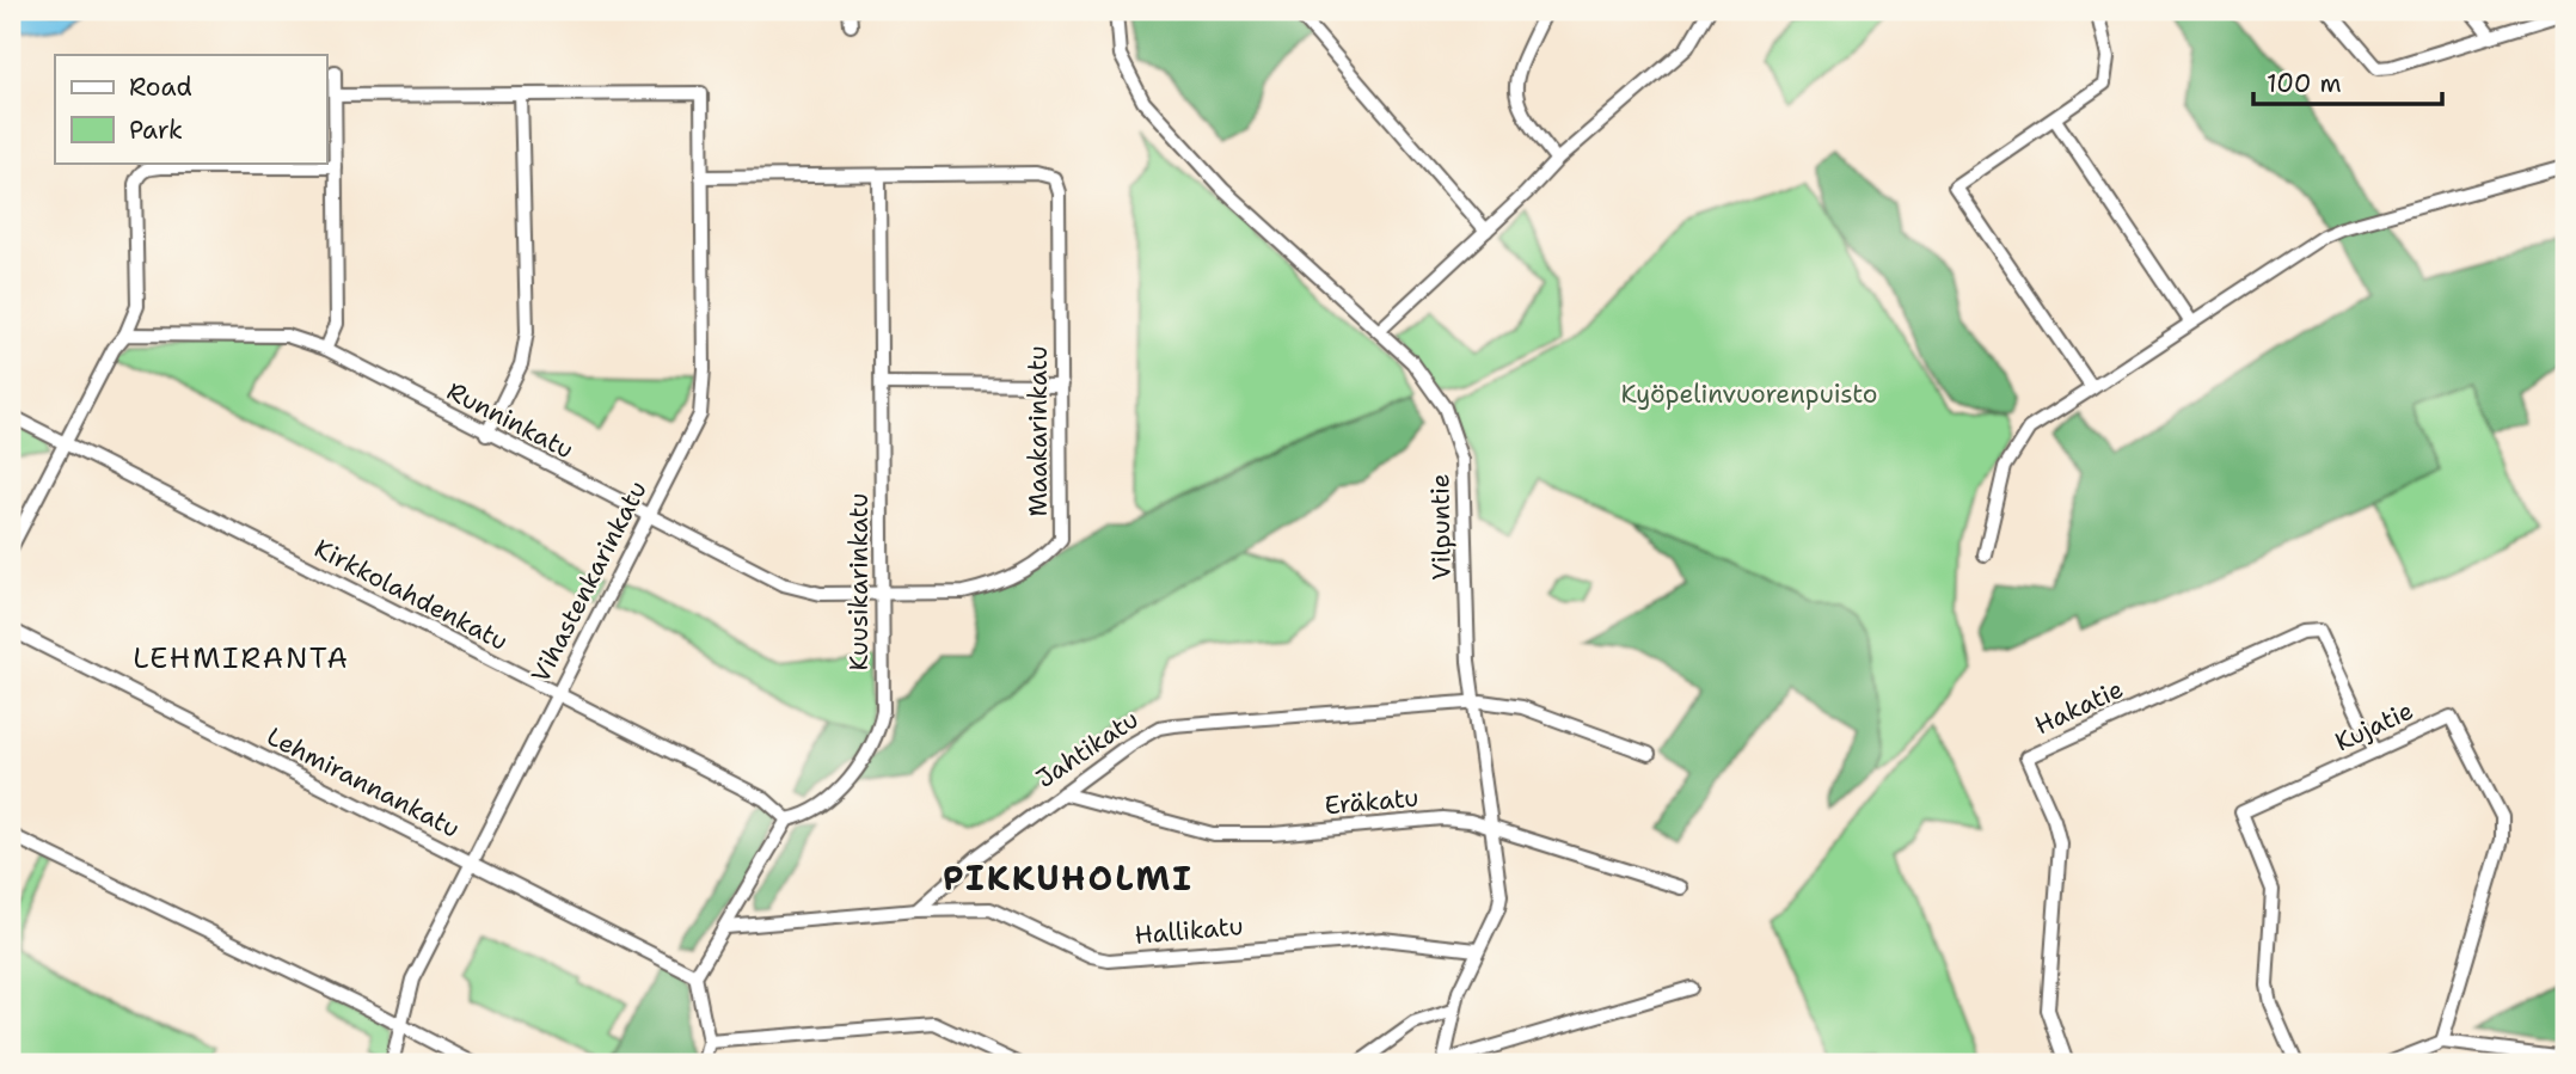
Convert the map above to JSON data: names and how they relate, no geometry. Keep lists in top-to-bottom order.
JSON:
{
  "streets": {
    "street": [
      "Runninkatu",
      "Maakarinkatu",
      "Vilpuntie",
      "Vihastenkarinkatu",
      "Kuusikarinkatu",
      "Kirkkolahdenkatu",
      "Hakatie",
      "Kujatie",
      "Jahtikatu",
      "Lehmirannankatu",
      "Eräkatu",
      "Hallikatu"
    ]
  },
  "crossings": [
    ["Runninkatu", "Maakarinkatu"],
    ["Runninkatu", "Vihastenkarinkatu"],
    ["Runninkatu", "Kuusikarinkatu"],
    ["Maakarinkatu", "Kuusikarinkatu"],
    ["Vilpuntie", "Jahtikatu"],
    ["Vilpuntie", "Eräkatu"],
    ["Vilpuntie", "Hallikatu"],
    ["Vihastenkarinkatu", "Kirkkolahdenkatu"],
    ["Vihastenkarinkatu", "Lehmirannankatu"],
    ["Kuusikarinkatu", "Kirkkolahdenkatu"],
    ["Hakatie", "Kujatie"],
    ["Jahtikatu", "Eräkatu"],
    ["Jahtikatu", "Hallikatu"]
  ],
  "districts": ["LEHMIRANTA", "PIKKUHOLMI"],
  "parks": ["Kyöpelinvuorenpuisto"],
  "legend": ["Road", "Park"],
  "scale_bar": "100 m"
}
